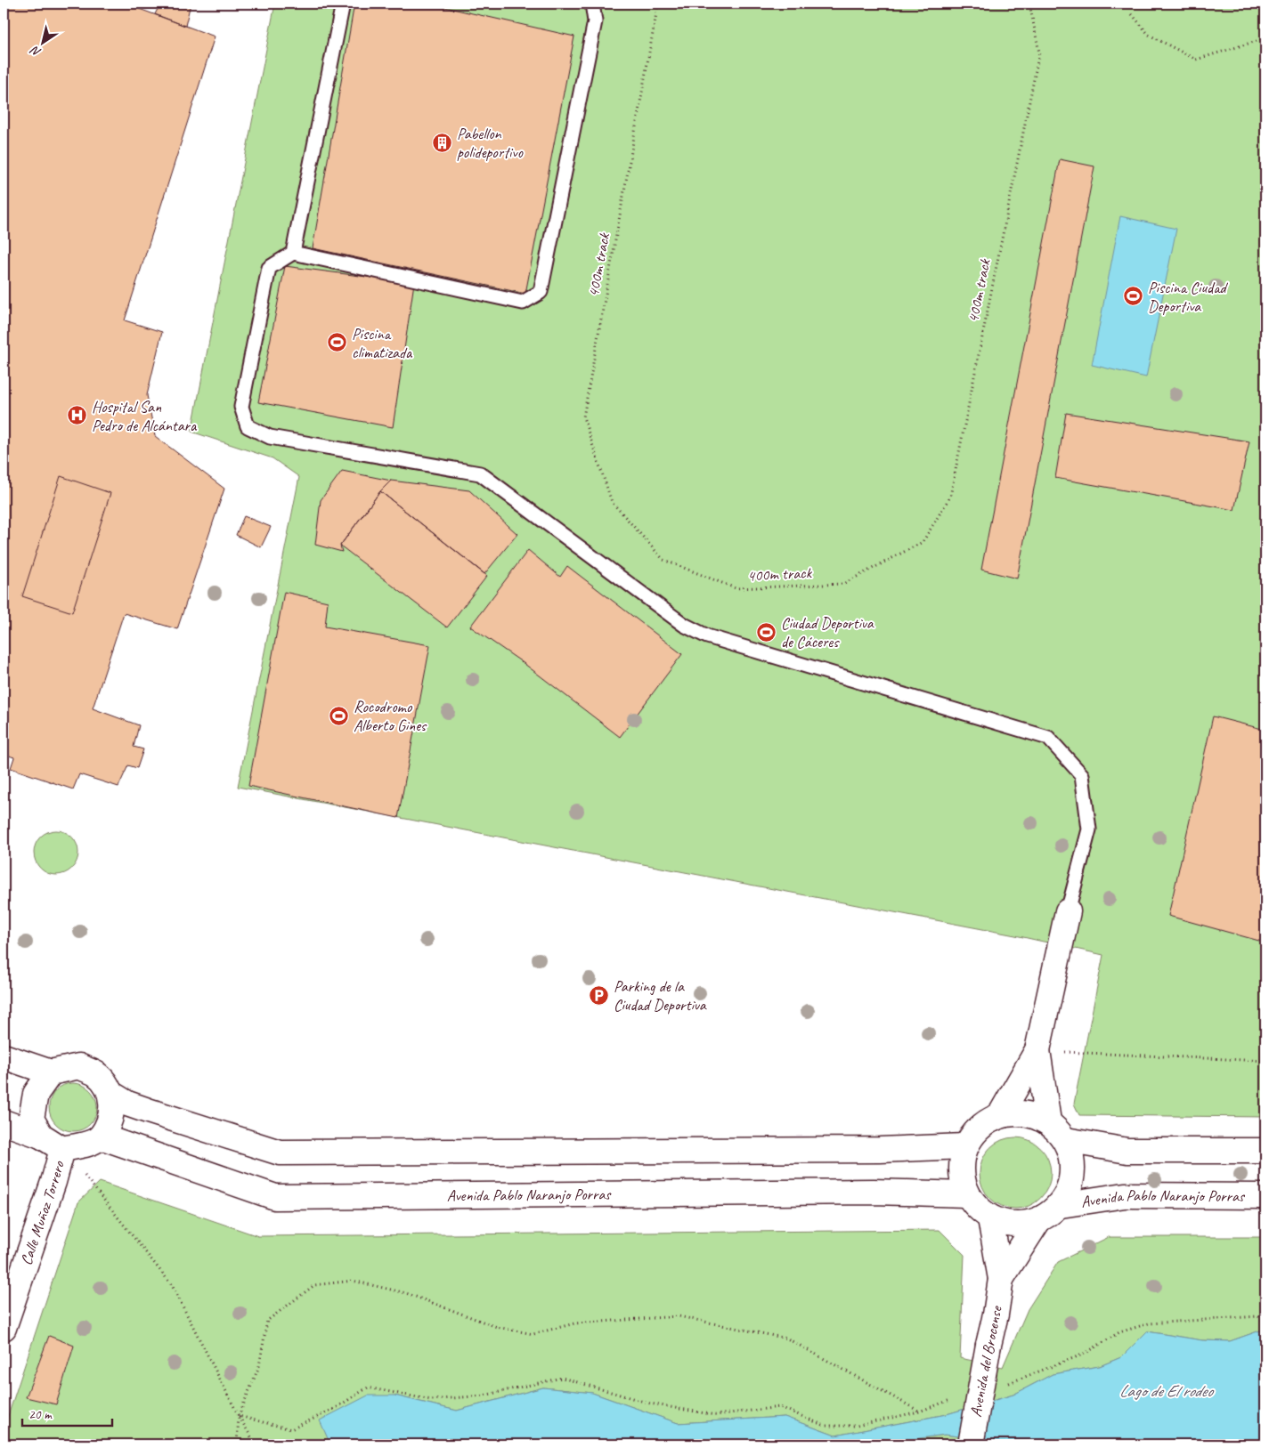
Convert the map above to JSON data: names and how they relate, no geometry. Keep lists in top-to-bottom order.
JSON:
{
  "streets": {
    "main road": ["Avenida Pablo Naranjo Porras", "Calle Muñoz Torrero", "Avenida del Brocense"],
    "path": ["400m track"]
  },
  "crossings": [
    ["Avenida Pablo Naranjo Porras", "Calle Muñoz Torrero"],
    ["Avenida Pablo Naranjo Porras", "Avenida del Brocense"]
  ],
  "water": ["Lago de El rodeo"],
  "places": {
    "building": ["Pabellon polideportivo"],
    "sports": [
      "Piscina Ciudad Deportiva",
      "Piscina climatizada",
      "Ciudad Deportiva de Cáceres",
      "Rocodromo Alberto Gines"
    ],
    "hospital": ["Hospital San Pedro de Alcántara"],
    "parking": ["Parking de la Ciudad Deportiva"]
  },
  "scale_bar": "20 m",
  "north": "bottom left"
}
